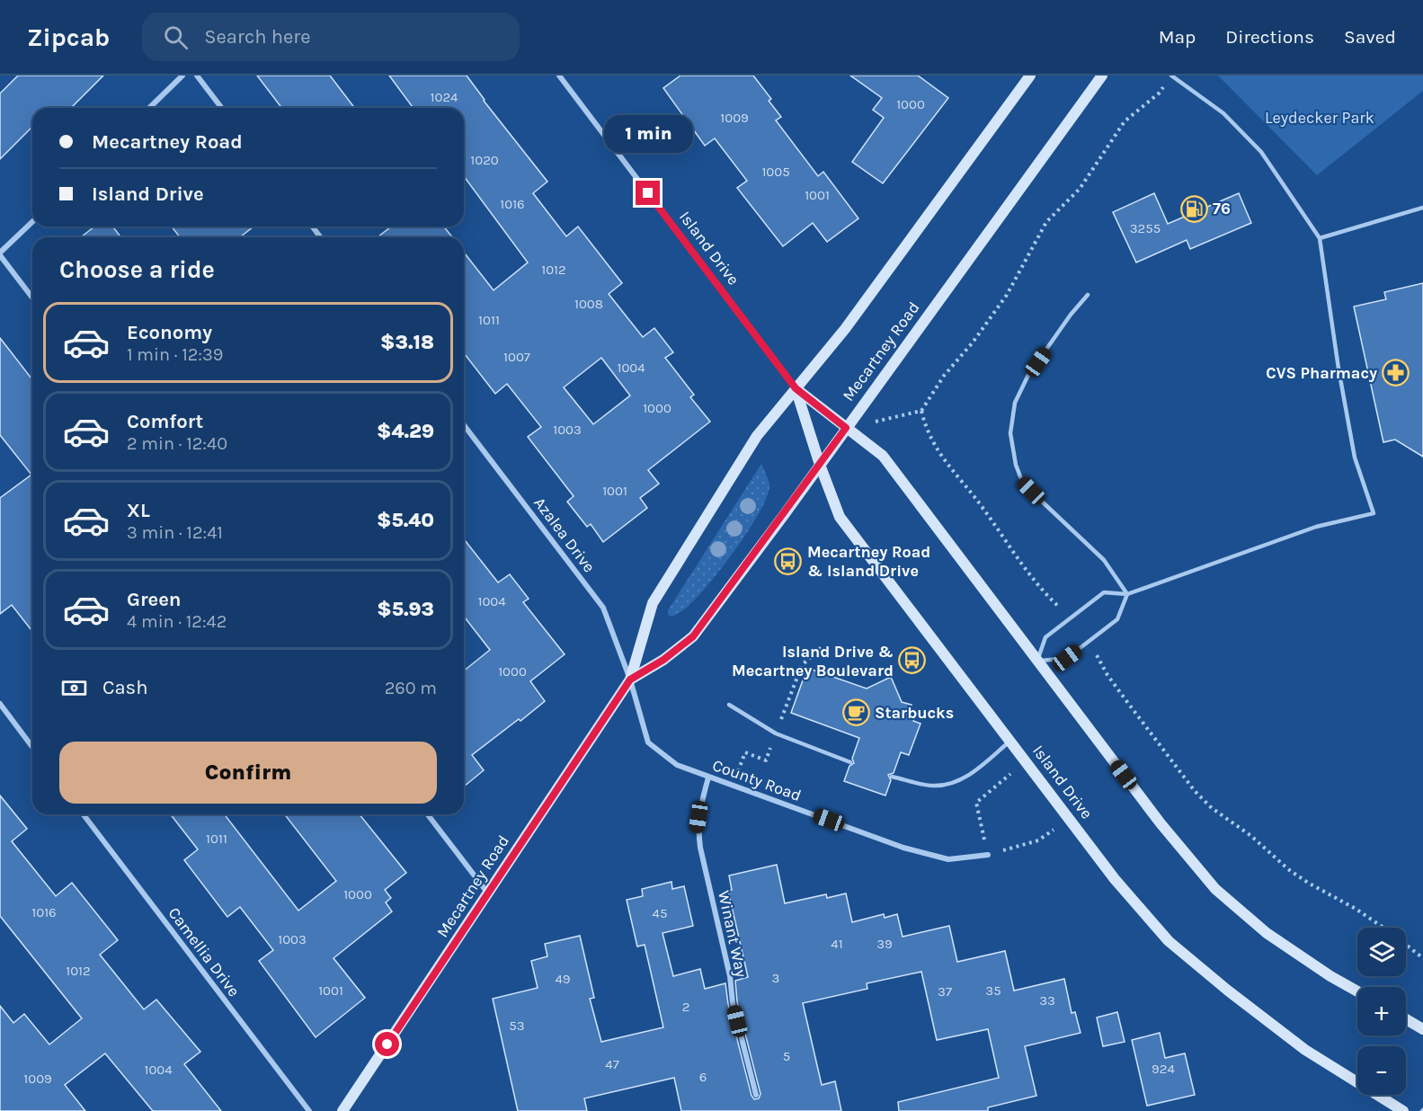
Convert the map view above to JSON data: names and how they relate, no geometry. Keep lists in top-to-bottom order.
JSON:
{
  "streets": {
    "main road": ["Island Drive", "Mecartney Road"],
    "street": [
      "Azalea Drive",
      "County Road",
      "Winant Way",
      "Camellia Drive"
    ]
  },
  "crossings": [
    ["Island Drive", "Mecartney Road"],
    ["Mecartney Road", "Azalea Drive"],
    ["Mecartney Road", "County Road"],
    ["Azalea Drive", "County Road"],
    ["County Road", "Winant Way"]
  ],
  "parks": ["Leydecker Park"],
  "places": {
    "fuel station": ["76"],
    "pharmacy": ["CVS Pharmacy"],
    "bus stop": ["Mecartney Road & Island Drive", "Island Drive & Mecartney Boulevard"],
    "cafe": ["Starbucks"]
  },
  "house_numbers": [
    "1024",
    "1000",
    "1009",
    "1020",
    "1005",
    "1001",
    "1016",
    "3255",
    "1012",
    "1008",
    "1011",
    "1007",
    "1004",
    "1000",
    "1003",
    "1001",
    "1004",
    "1000",
    "1011",
    "1000",
    "1016",
    "45",
    "1003",
    "41",
    "39",
    "1012",
    "3",
    "49",
    "1001",
    "35",
    "37",
    "33",
    "2",
    "53",
    "5",
    "47",
    "924",
    "1004",
    "6",
    "1009"
  ],
  "page": {
    "header": "Zipcab",
    "search": "Search here",
    "nav": ["Map", "Directions", "Saved"],
    "banner": ["Mecartney Road", "Island Drive"],
    "bubble": "1 min",
    "heading": "Choose a ride",
    "list": [
      {
        "name": "Economy",
        "note": "1 min · 12:39",
        "value": "$3.18"
      },
      {
        "name": "Comfort",
        "note": "2 min · 12:40",
        "value": "$4.29"
      },
      {
        "name": "XL",
        "note": "3 min · 12:41",
        "value": "$5.40"
      },
      {
        "name": "Green",
        "note": "4 min · 12:42",
        "value": "$5.93"
      }
    ],
    "pay": ["Cash", "260 m"],
    "buttons": "Confirm",
    "map_buttons": ["+", "−"]
  }
}
